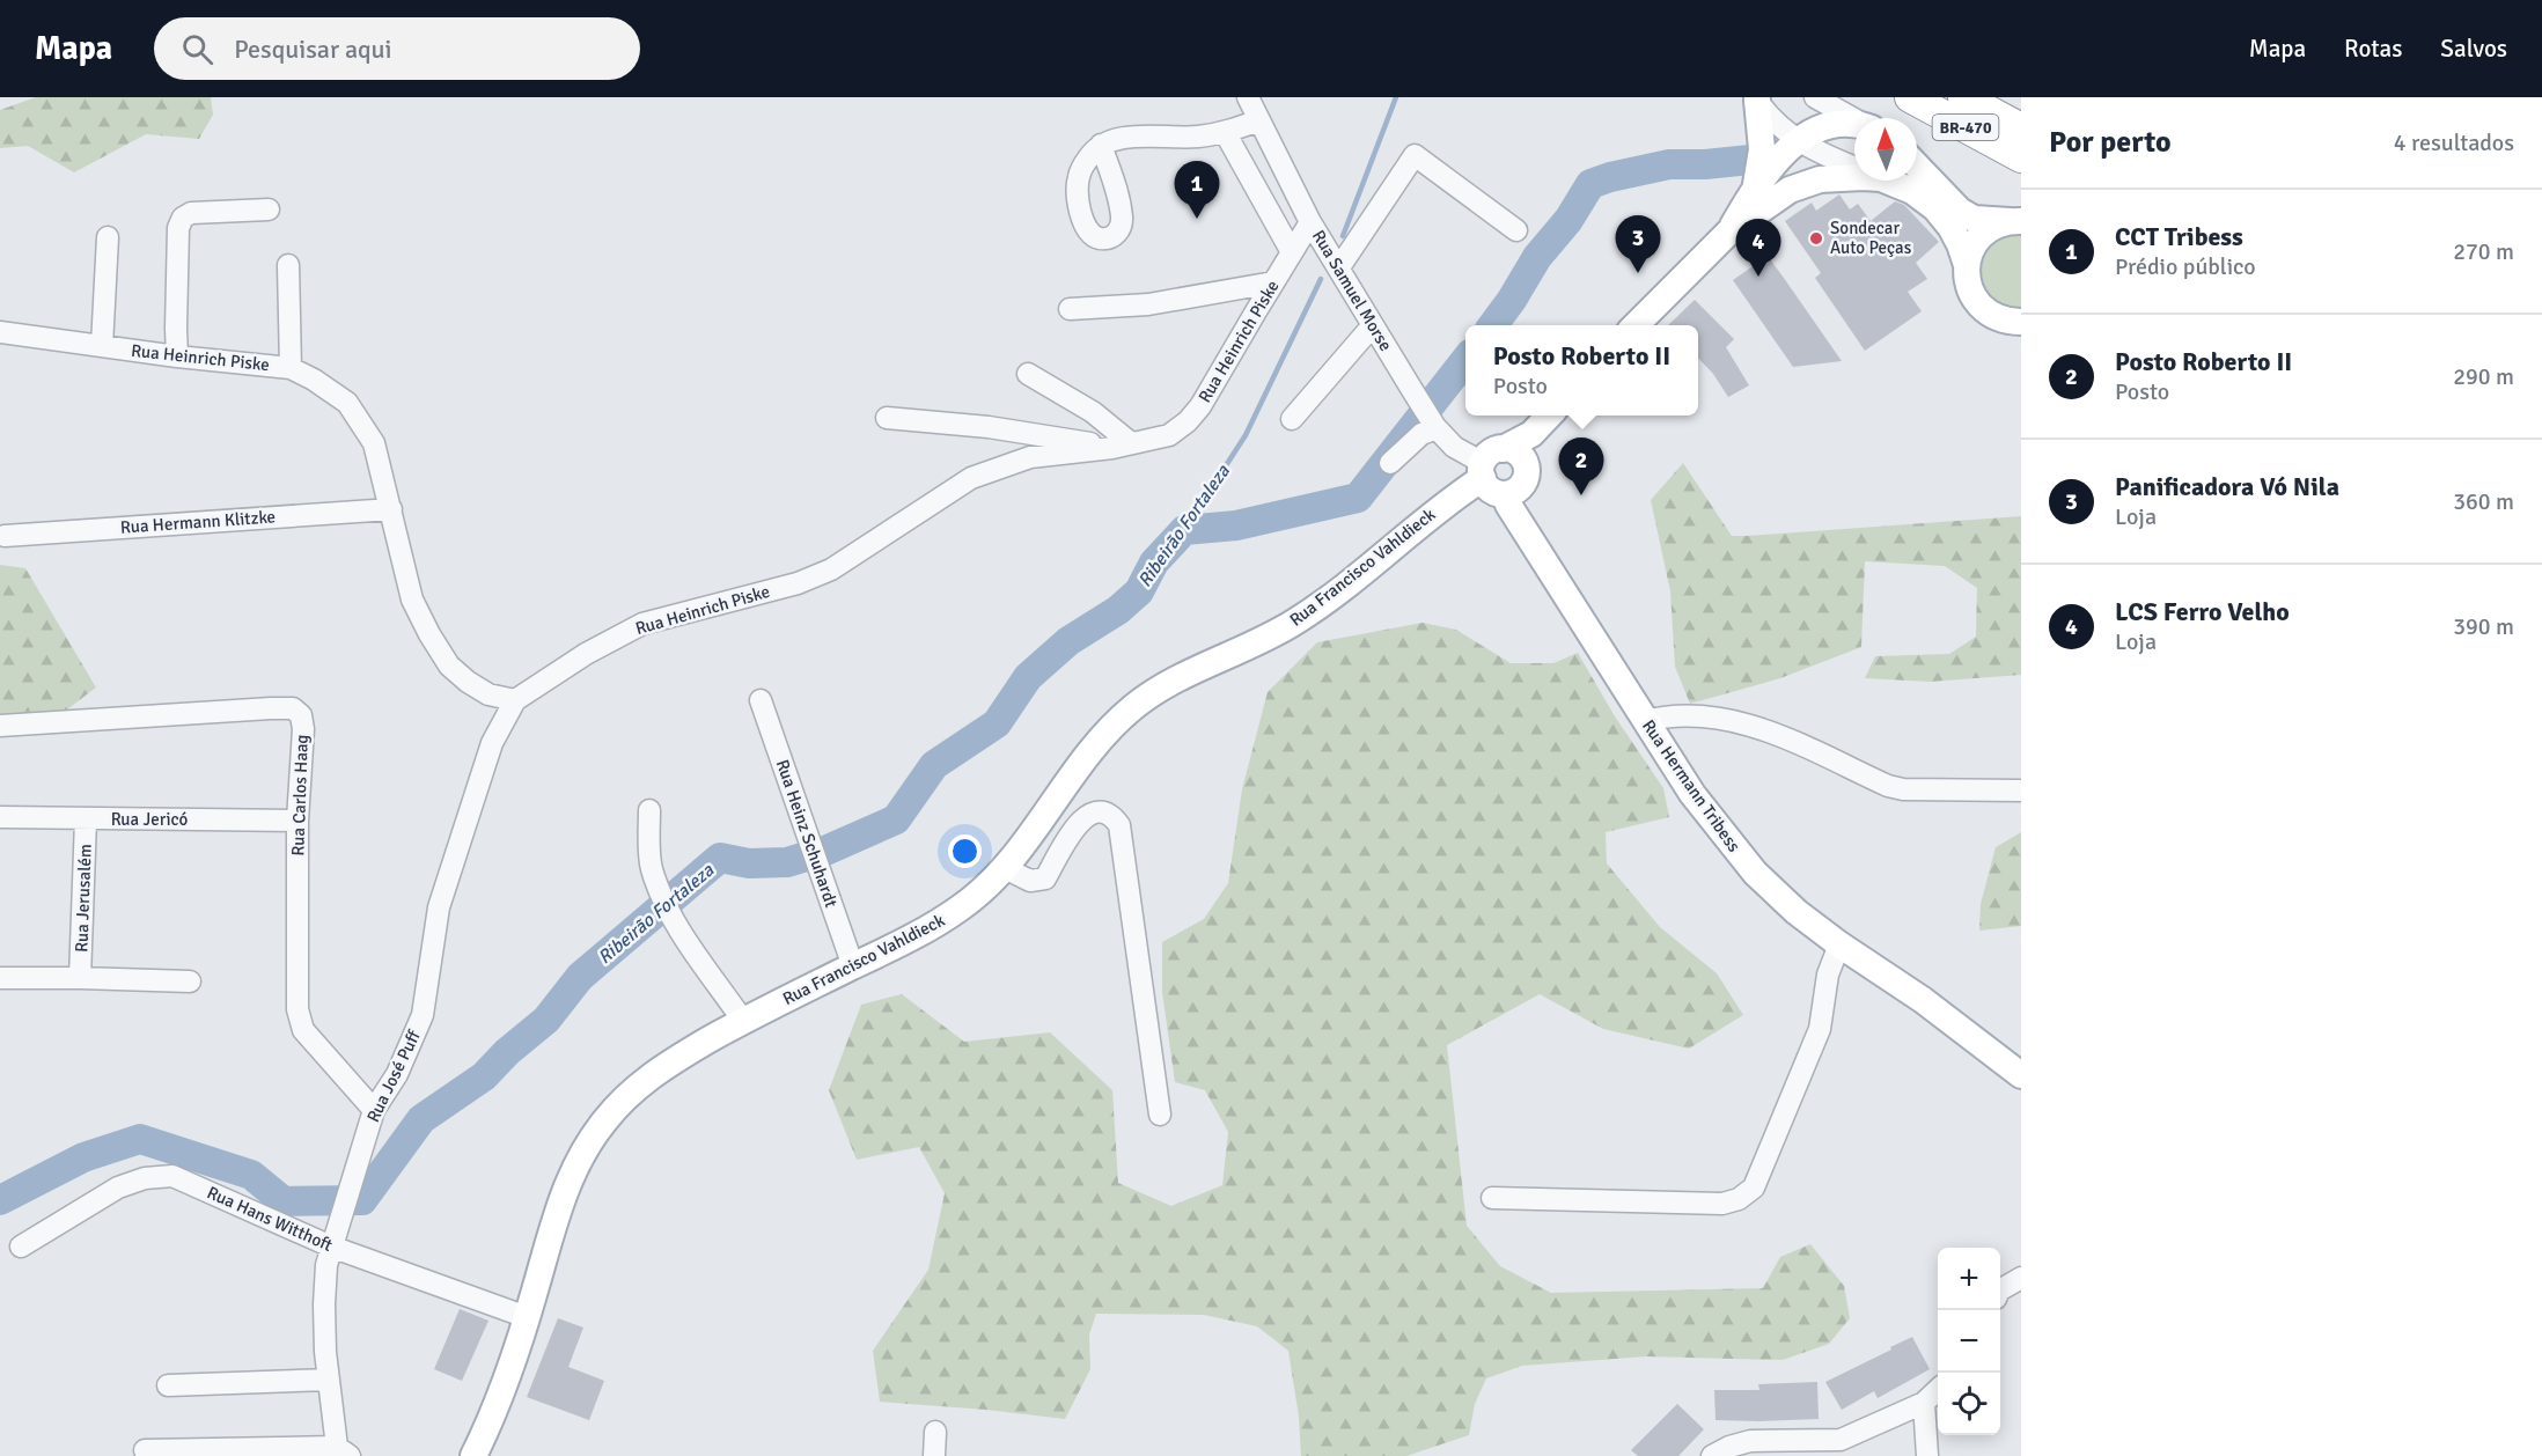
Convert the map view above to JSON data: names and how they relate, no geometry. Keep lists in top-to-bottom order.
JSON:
{
  "streets": {
    "highway": ["BR-470"],
    "main road": ["Rua Francisco Vahldieck", "Rua Hermann Tribess"],
    "street": [
      "Rua Samuel Morse",
      "Rua Heinrich Piske",
      "Rua Hermann Klitzke",
      "Rua Carlos Haag",
      "Rua Jericó",
      "Rua Heinz Schuhardt",
      "Rua Jerusalém",
      "Rua José Puff",
      "Rua Hans Witthoft"
    ]
  },
  "crossings": [
    ["Rua Samuel Morse", "Rua Heinrich Piske"],
    ["Rua Samuel Morse", "Rua Francisco Vahldieck"],
    ["Rua Heinrich Piske", "Rua Hermann Klitzke"],
    ["Rua Heinrich Piske", "Rua José Puff"],
    ["Rua Francisco Vahldieck", "Rua Heinz Schuhardt"],
    ["Rua Francisco Vahldieck", "Rua Hans Witthoft"],
    ["Rua Carlos Haag", "Rua Jericó"],
    ["Rua Carlos Haag", "Rua José Puff"],
    ["Rua Jericó", "Rua Jerusalém"],
    ["Rua José Puff", "Rua Hans Witthoft"]
  ],
  "water": ["Ribeirão Fortaleza"],
  "places": ["Sondecar Auto Peças"],
  "north": "top",
  "page": {
    "header": "Mapa",
    "search": "Pesquisar aqui",
    "nav": ["Mapa", "Rotas", "Salvos"],
    "heading": ["Por perto", "4 resultados"],
    "pins": [
      "1",
      "3",
      "4",
      "2"
    ],
    "list": [
      {
        "mark": "1",
        "name": "CCT Tribess",
        "note": "Prédio público",
        "value": "270 m"
      },
      {
        "mark": "2",
        "name": "Posto Roberto II",
        "note": "Posto",
        "value": "290 m"
      },
      {
        "mark": "3",
        "name": "Panificadora Vó Nila",
        "note": "Loja",
        "value": "360 m"
      },
      {
        "mark": "4",
        "name": "LCS Ferro Velho",
        "note": "Loja",
        "value": "390 m"
      }
    ],
    "popup": ["Posto Roberto II", "Posto"],
    "map_buttons": ["+", "−"]
  }
}
